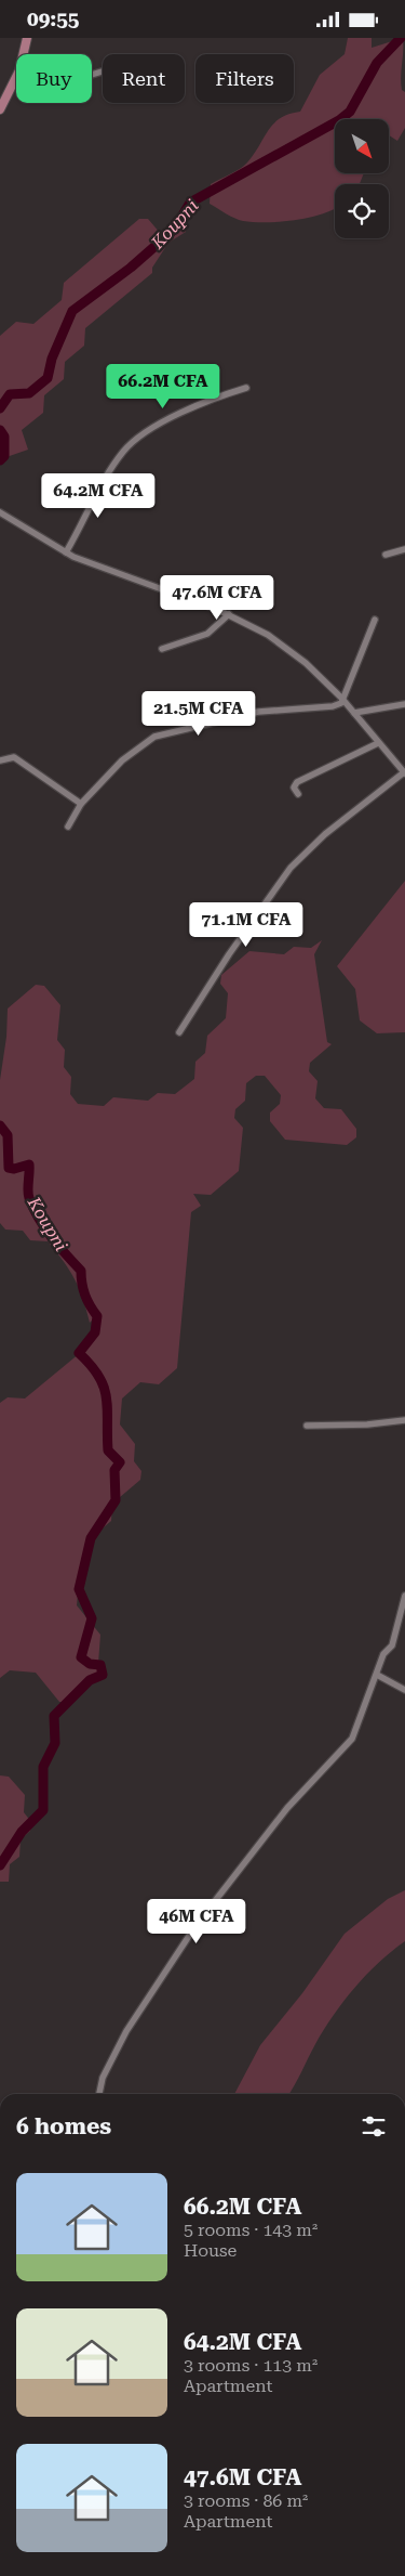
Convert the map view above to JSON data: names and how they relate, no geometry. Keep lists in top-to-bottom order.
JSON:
{
  "water": ["Koupni"],
  "north": "bottom right",
  "page": {
    "status": "09:55",
    "chip": ["Buy", "Rent", "Filters"],
    "price": [
      "66.2M CFA",
      "64.2M CFA",
      "47.6M CFA",
      "21.5M CFA",
      "71.1M CFA",
      "46M CFA"
    ],
    "heading": "6 homes",
    "list": [
      {
        "name": "66.2M CFA",
        "note": "5 rooms · 143 m² · House"
      },
      {
        "name": "64.2M CFA",
        "note": "3 rooms · 113 m² · Apartment"
      },
      {
        "name": "47.6M CFA",
        "note": "3 rooms · 86 m² · Apartment"
      }
    ]
  }
}
